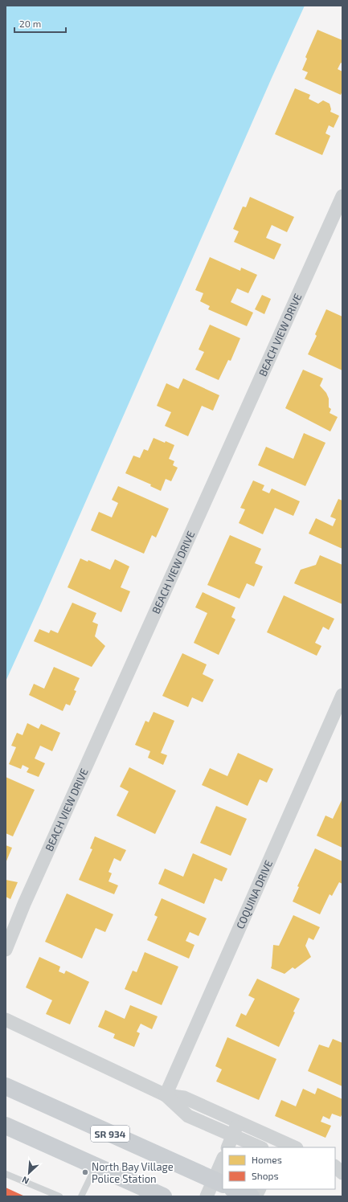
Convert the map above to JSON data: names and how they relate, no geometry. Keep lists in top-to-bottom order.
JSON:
{
  "streets": {
    "main road": ["SR 934"],
    "street": ["BEACH VIEW DRIVE", "COQUINA DRIVE"]
  },
  "places": ["North Bay Village Police Station"],
  "legend": ["Homes", "Shops"],
  "scale_bar": "20 m",
  "north": "bottom left"
}
